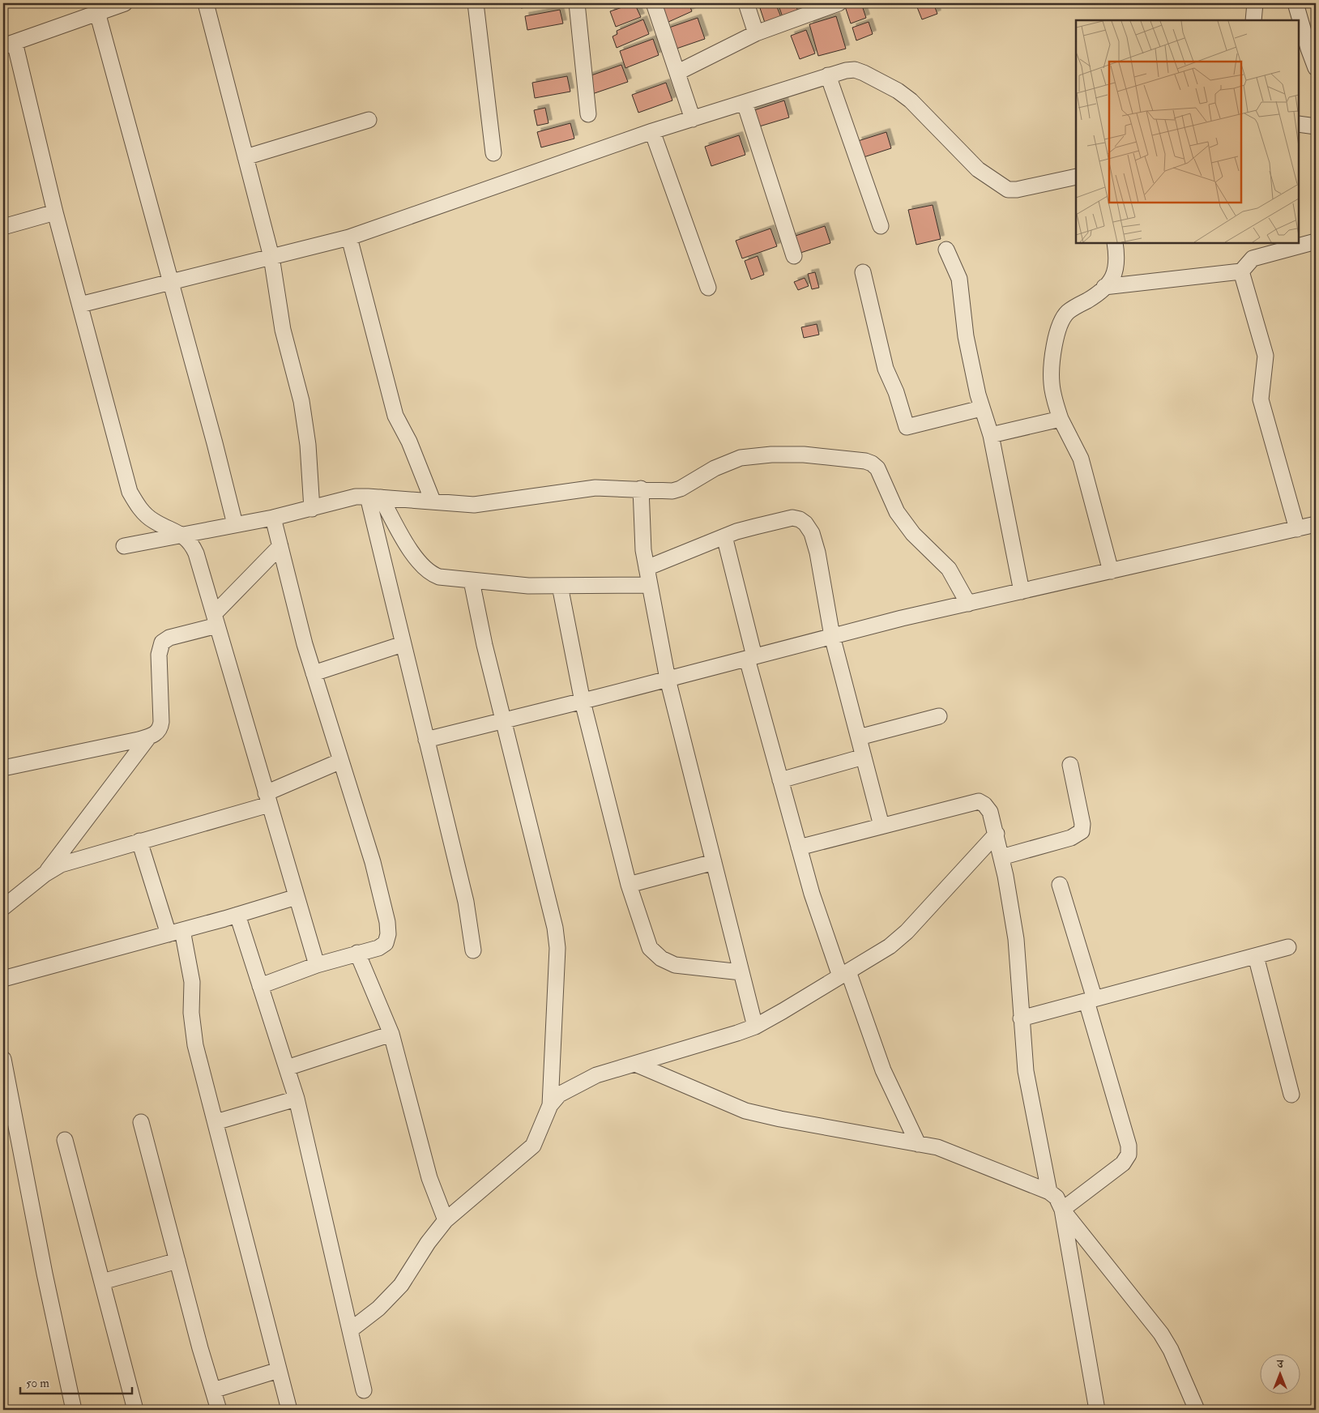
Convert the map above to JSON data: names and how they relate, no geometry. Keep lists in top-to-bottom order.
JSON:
{
  "scale_bar": "50 m",
  "north": "top"
}
